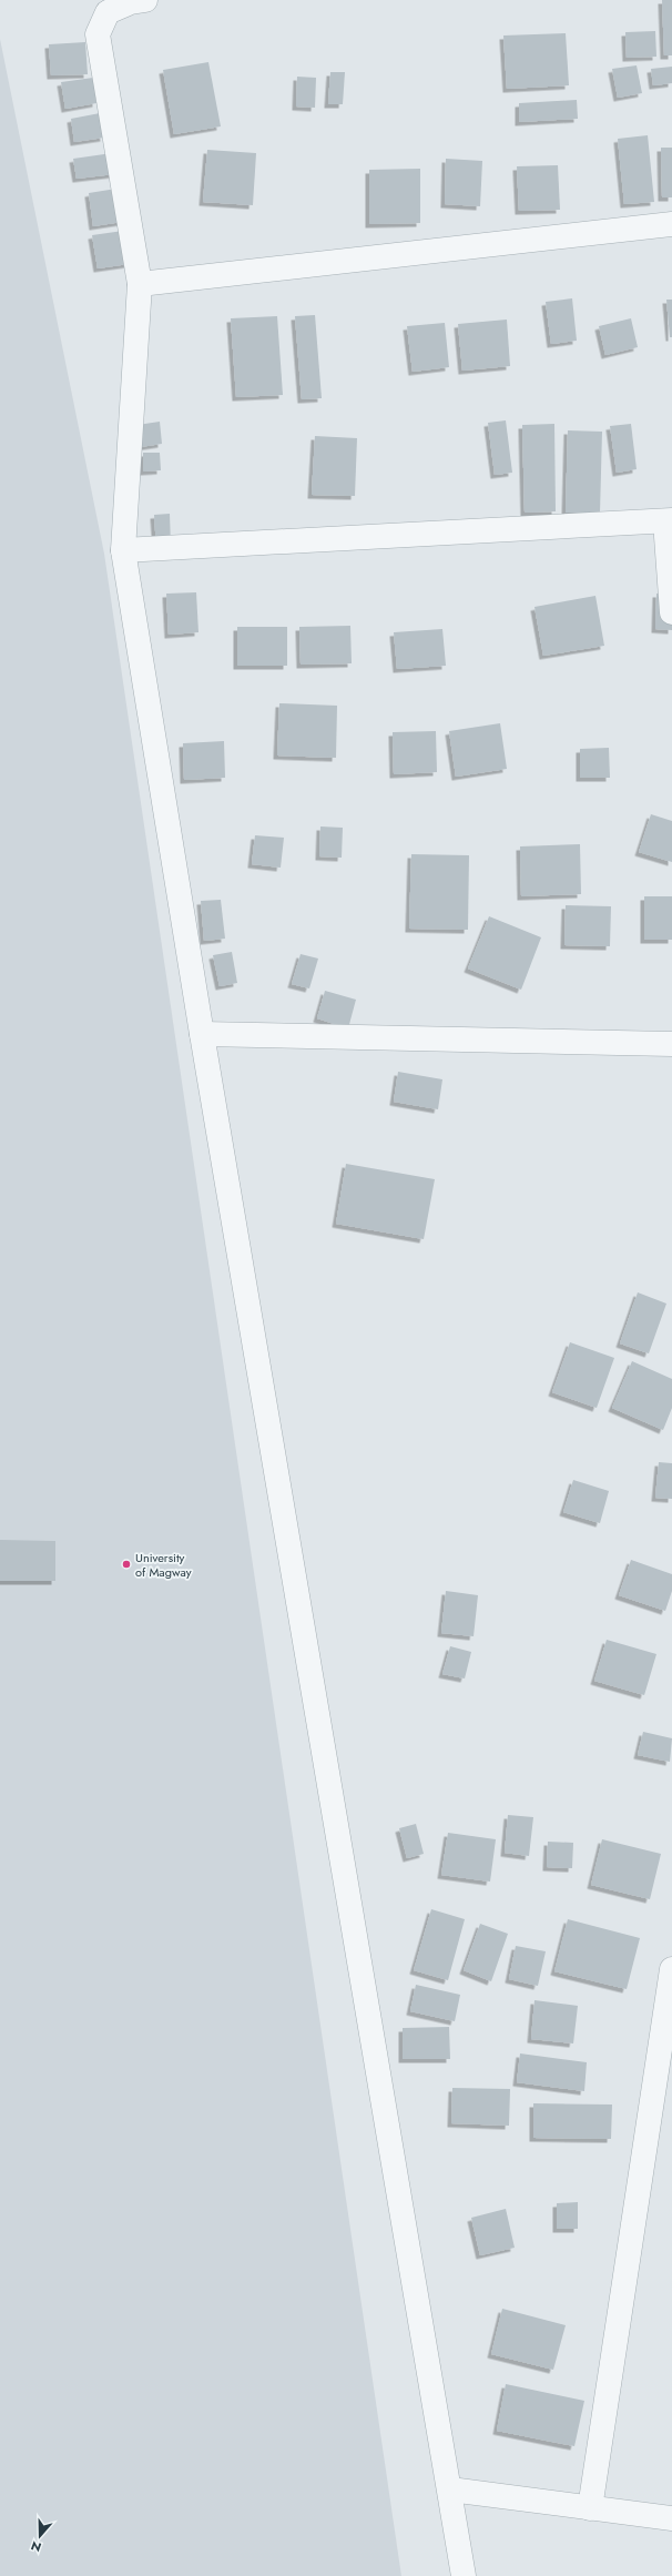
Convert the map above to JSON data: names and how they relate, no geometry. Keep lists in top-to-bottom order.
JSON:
{
  "places": ["University of Magway"],
  "north": "bottom"
}
